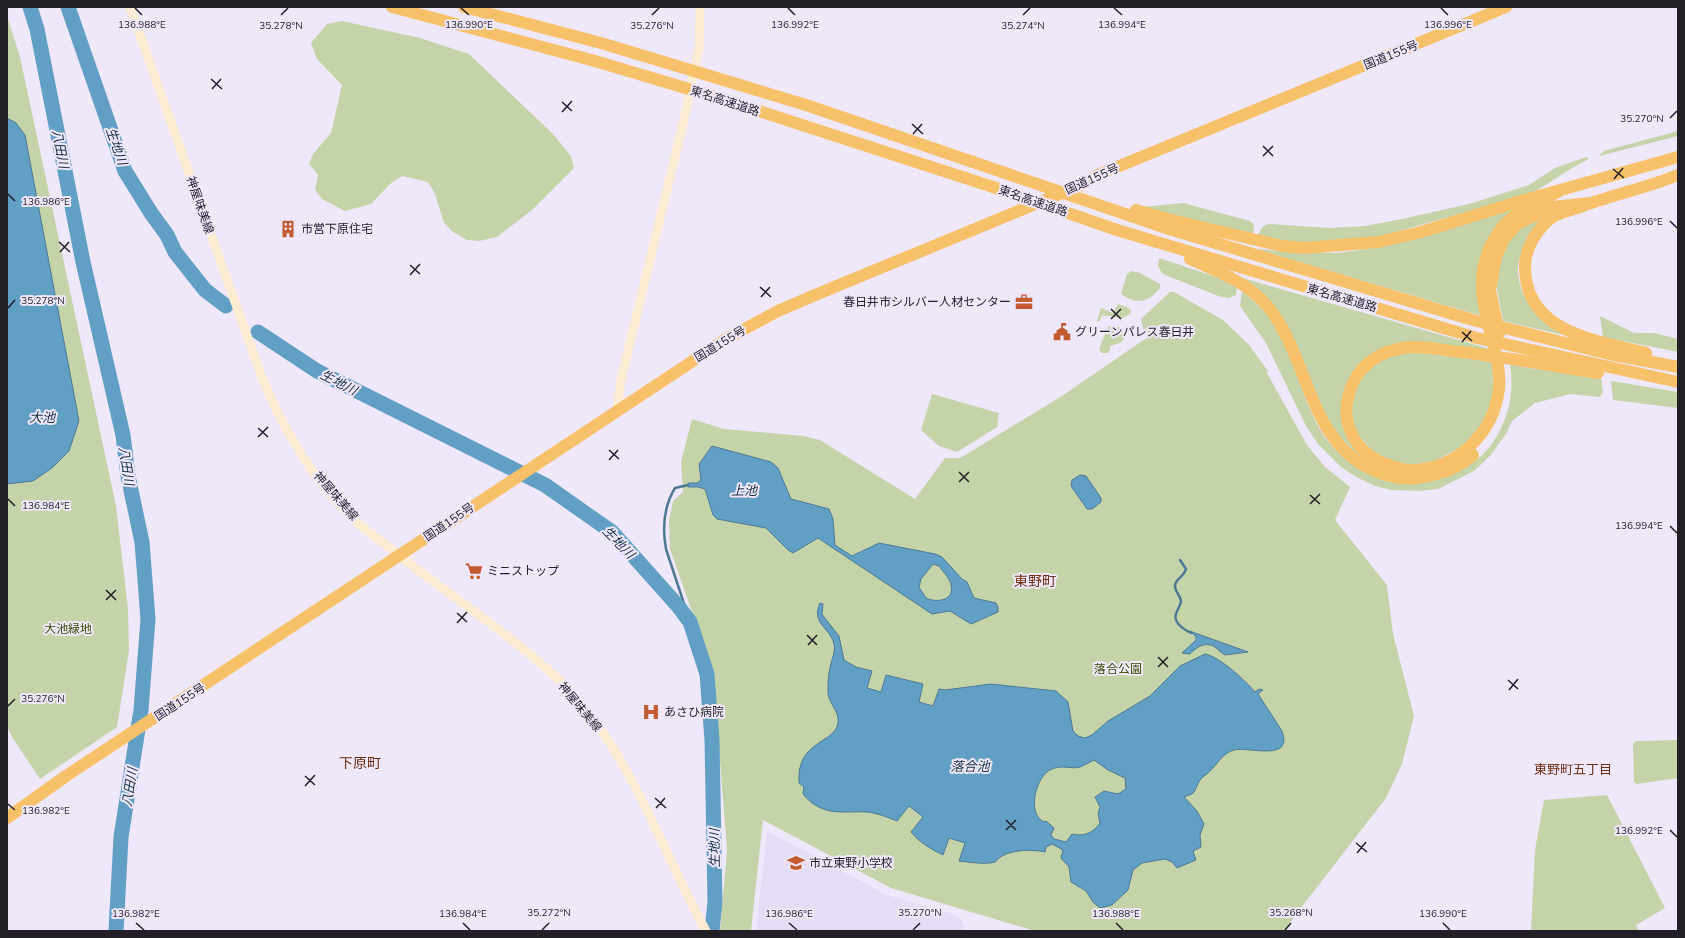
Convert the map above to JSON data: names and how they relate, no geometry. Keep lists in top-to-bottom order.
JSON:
{
  "streets": {
    "highway": ["国道155号", "東名高速道路"],
    "main road": ["神屋味美線"]
  },
  "crossings": [
    ["国道155号", "神屋味美線"]
  ],
  "districts": ["東野町", "下原町", "東野町五丁目"],
  "water": [
    "生地川",
    "八田川",
    "大池",
    "上池",
    "落合池"
  ],
  "parks": ["大池緑地", "落合公園"],
  "places": {
    "building": ["市営下原住宅"],
    "office": ["春日井市シルバー人材センター"],
    "public building": ["グリーンパレス春日井"],
    "supermarket": ["ミニストップ"],
    "hospital": ["あさひ病院"],
    "school or university": ["市立東野小学校"]
  },
  "coordinates": [
    "136.988°E",
    "136.990°E",
    "136.992°E",
    "136.994°E",
    "136.996°E",
    "35.278°N",
    "35.276°N",
    "35.274°N",
    "35.270°N",
    "136.986°E",
    "136.984°E",
    "136.982°E",
    "35.272°N",
    "35.268°N"
  ]
}
